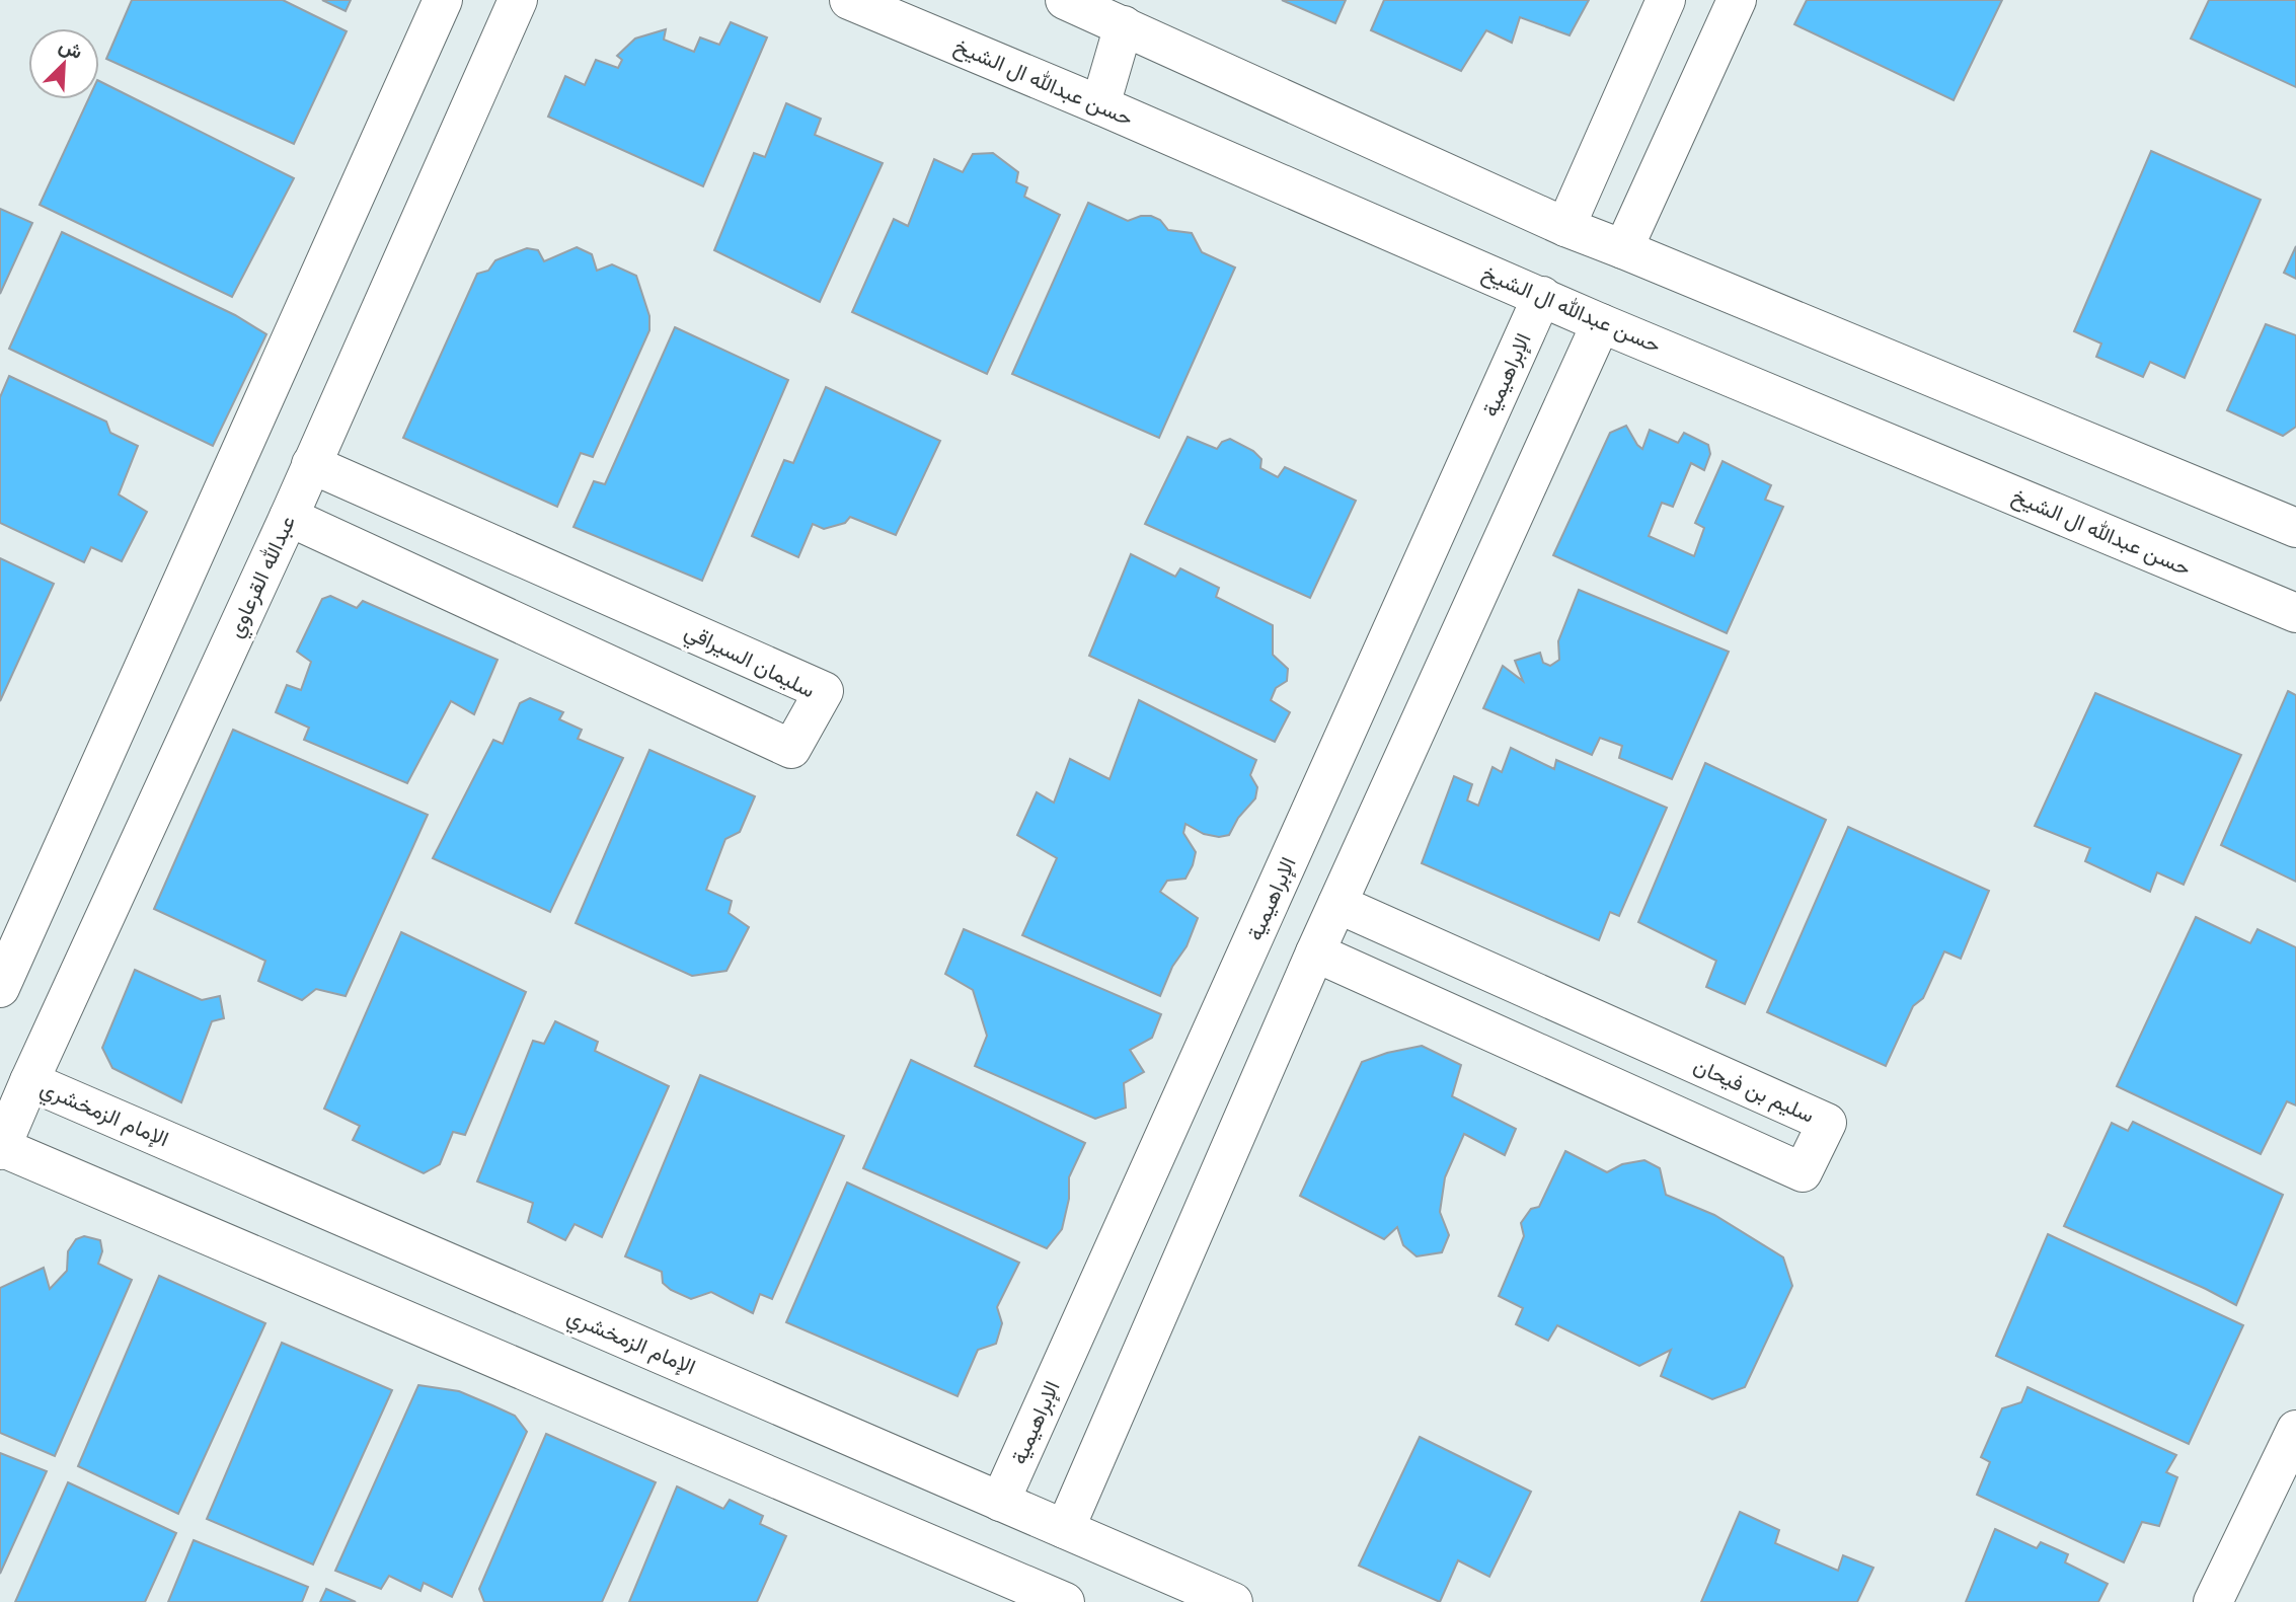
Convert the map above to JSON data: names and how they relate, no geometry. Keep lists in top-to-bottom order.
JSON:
{
  "streets": {
    "street": [
      "حسن عبدالله ال الشيخ",
      "الإبراهيمية",
      "عبدالله القرعاوي",
      "سليمان السيراقي",
      "سليم بن فيحان",
      "الإمام الزمخشري"
    ]
  },
  "crossings": [
    ["حسن عبدالله ال الشيخ", "الإبراهيمية"],
    ["الإبراهيمية", "الإمام الزمخشري"],
    ["عبدالله القرعاوي", "سليمان السيراقي"],
    ["عبدالله القرعاوي", "الإمام الزمخشري"]
  ],
  "north": "top right"
}
